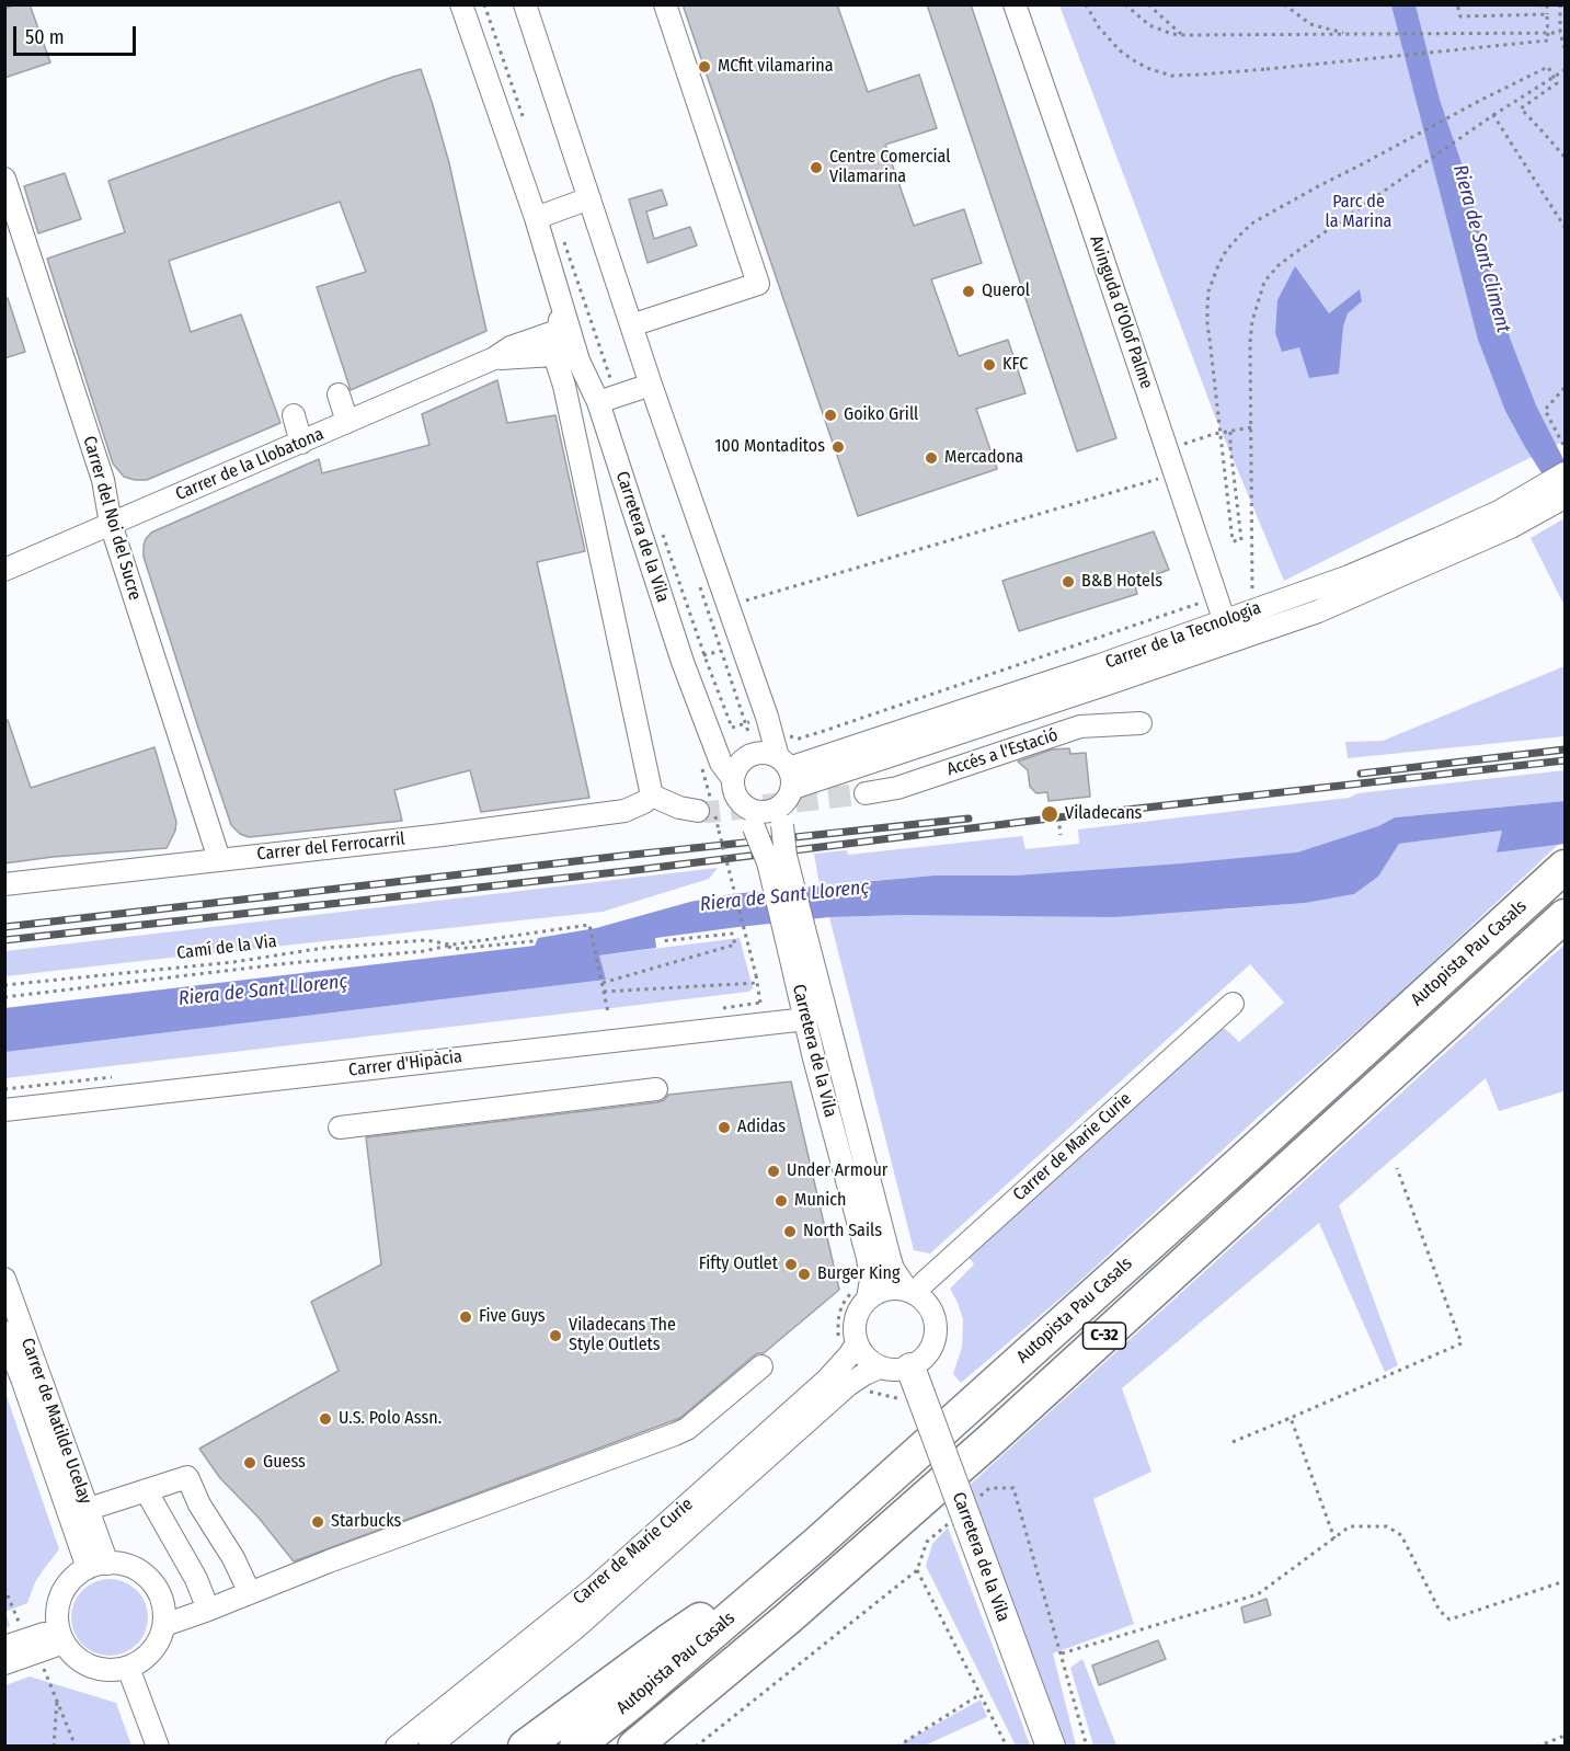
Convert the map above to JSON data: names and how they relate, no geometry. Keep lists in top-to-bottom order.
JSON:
{
  "streets": {
    "highway": ["Autopista Pau Casals", "C-32"],
    "main road": ["Carretera de la Vila"],
    "street": [
      "Avinguda d'Olof Palme",
      "Carrer de la Llobatona",
      "Carrer del Noi del Sucre",
      "Carrer de la Tecnologia",
      "Accés a l'Estació",
      "Carrer del Ferrocarril",
      "Carrer d'Hipàcia",
      "Carrer de Marie Curie",
      "Carrer de Matilde Ucelay"
    ],
    "path": ["Camí de la Via"]
  },
  "crossings": [
    ["Avinguda d'Olof Palme", "Carrer de la Tecnologia"],
    ["Carrer de la Llobatona", "Carrer del Noi del Sucre"],
    ["Carrer de la Llobatona", "Carretera de la Vila"],
    ["Carrer del Noi del Sucre", "Carrer del Ferrocarril"],
    ["Carretera de la Vila", "Carrer de la Tecnologia"],
    ["Carretera de la Vila", "Carrer d'Hipàcia"],
    ["Carretera de la Vila", "Carrer de Marie Curie"]
  ],
  "water": ["Riera de Sant Climent", "Riera de Sant Llorenç"],
  "parks": ["Parc de la Marina"],
  "places": [
    "MCfit vilamarina",
    "Centre Comercial Vilamarina",
    "Querol",
    "KFC",
    "Goiko Grill",
    "100 Montaditos",
    "Mercadona",
    "B&B Hotels",
    "Viladecans",
    "Adidas",
    "Under Armour",
    "Munich",
    "North Sails",
    "Fifty Outlet",
    "Burger King",
    "Five Guys",
    "Viladecans The Style Outlets",
    "U.S. Polo Assn.",
    "Guess",
    "Starbucks"
  ],
  "scale_bar": "50 m"
}
